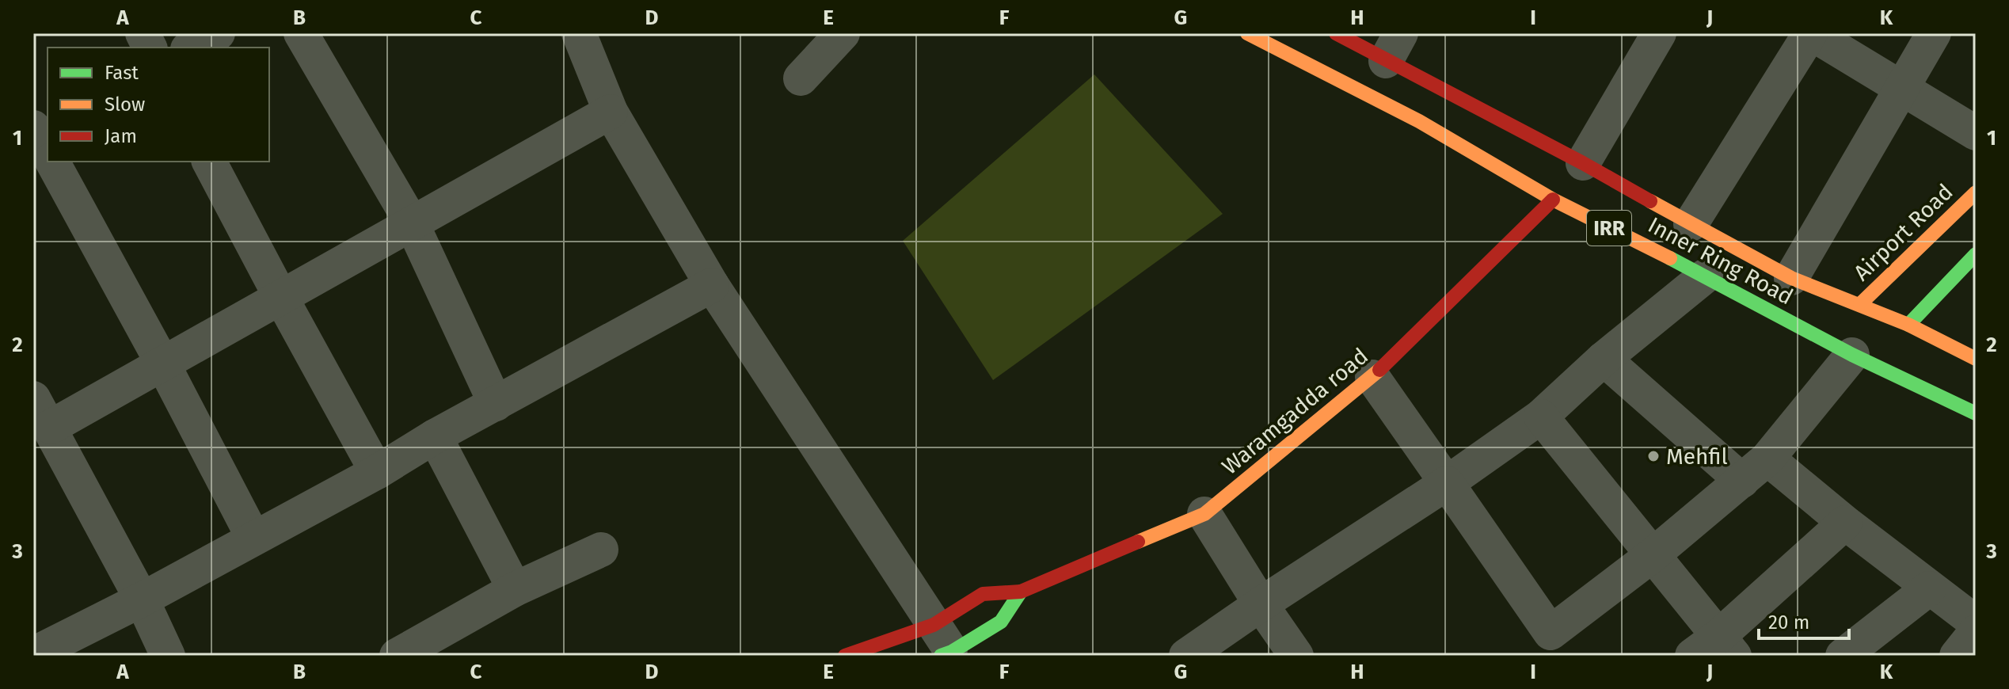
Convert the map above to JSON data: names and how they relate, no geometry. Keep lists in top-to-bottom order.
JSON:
{
  "streets": {
    "main road": [
      "IRR",
      "Airport Road",
      "Inner Ring Road",
      "Waramgadda road"
    ]
  },
  "crossings": [
    ["Airport Road", "Inner Ring Road"],
    ["Inner Ring Road", "Waramgadda road"]
  ],
  "places": ["Mehfil"],
  "legend": ["Fast", "Slow", "Jam"],
  "scale_bar": "20 m",
  "grid": {
    "columns": [
      "A",
      "B",
      "C",
      "D",
      "E",
      "F",
      "G",
      "H",
      "I",
      "J",
      "K"
    ],
    "rows": ["1", "2", "3"]
  }
}
